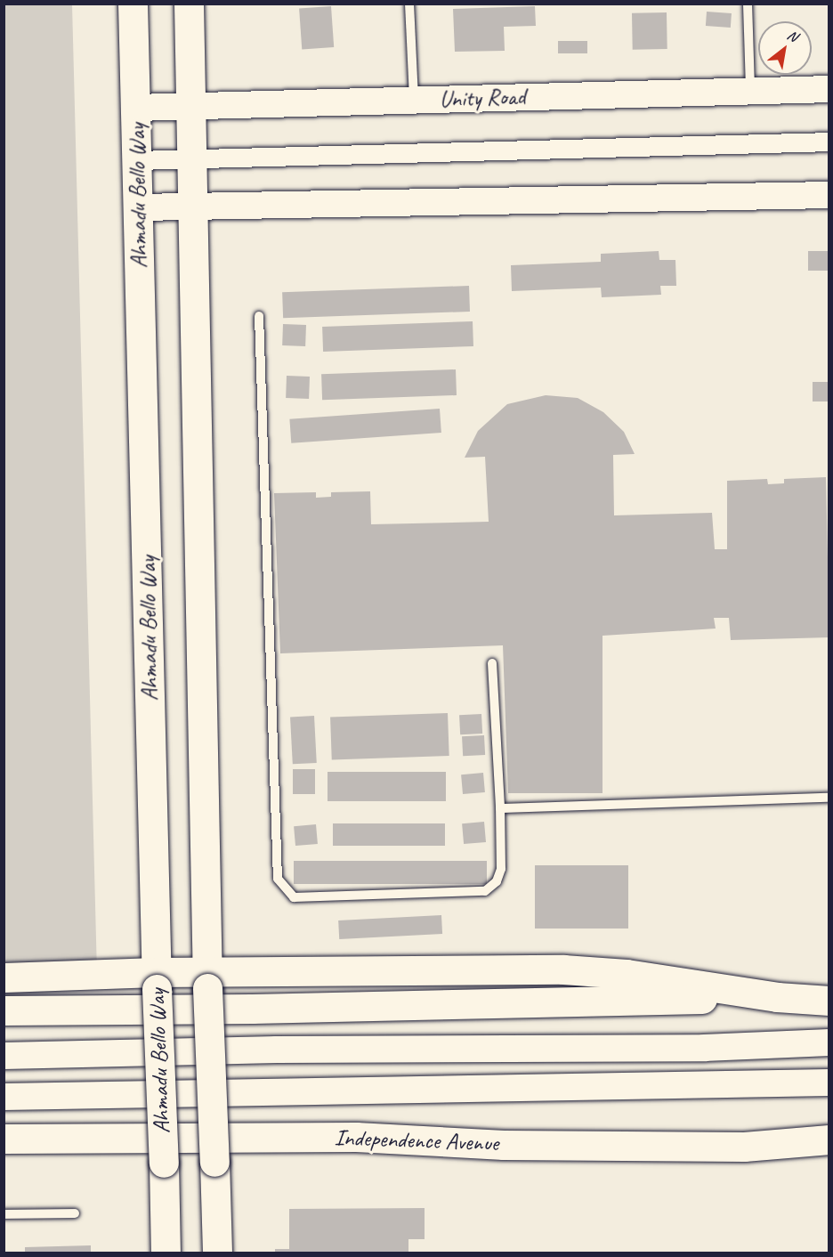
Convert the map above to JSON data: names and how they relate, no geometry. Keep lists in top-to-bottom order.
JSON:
{
  "streets": {
    "main road": ["Unity Road", "Ahmadu Bello Way", "Independence Avenue"]
  },
  "crossings": [
    ["Unity Road", "Ahmadu Bello Way"]
  ],
  "north": "top right"
}
